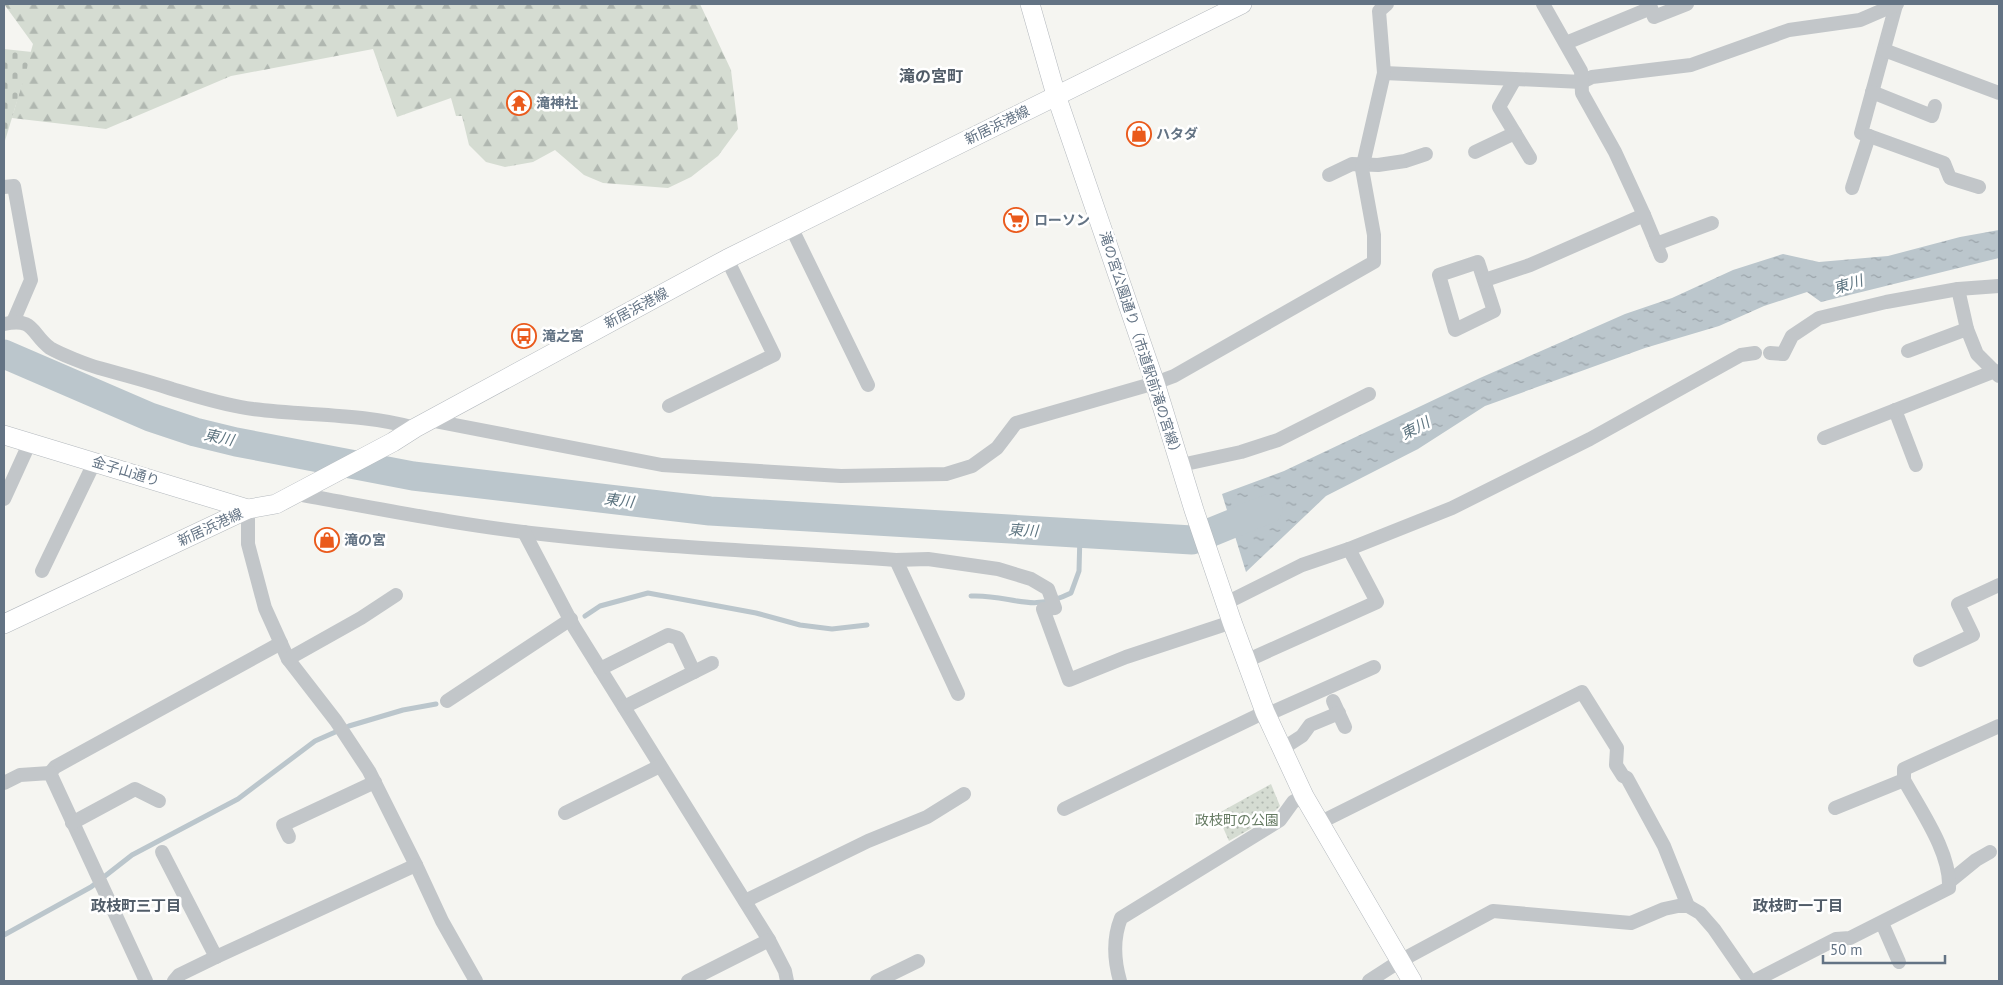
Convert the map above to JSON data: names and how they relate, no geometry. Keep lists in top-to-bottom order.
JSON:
{
  "streets": {
    "main road": ["新居浜港線", "滝の宮公園通り（市道駅前滝の宮線）", "金子山通り"]
  },
  "crossings": [
    ["新居浜港線", "滝の宮公園通り（市道駅前滝の宮線）"],
    ["新居浜港線", "金子山通り"]
  ],
  "districts": ["滝の宮町", "政枝町三丁目", "政枝町一丁目"],
  "water": ["東川"],
  "parks": ["政枝町の公園"],
  "places": {
    "temple": ["滝神社"],
    "shop": ["ハタダ", "滝の宮"],
    "supermarket": ["ローソン"],
    "bus stop": ["滝之宮"]
  },
  "scale_bar": "50 m"
}
